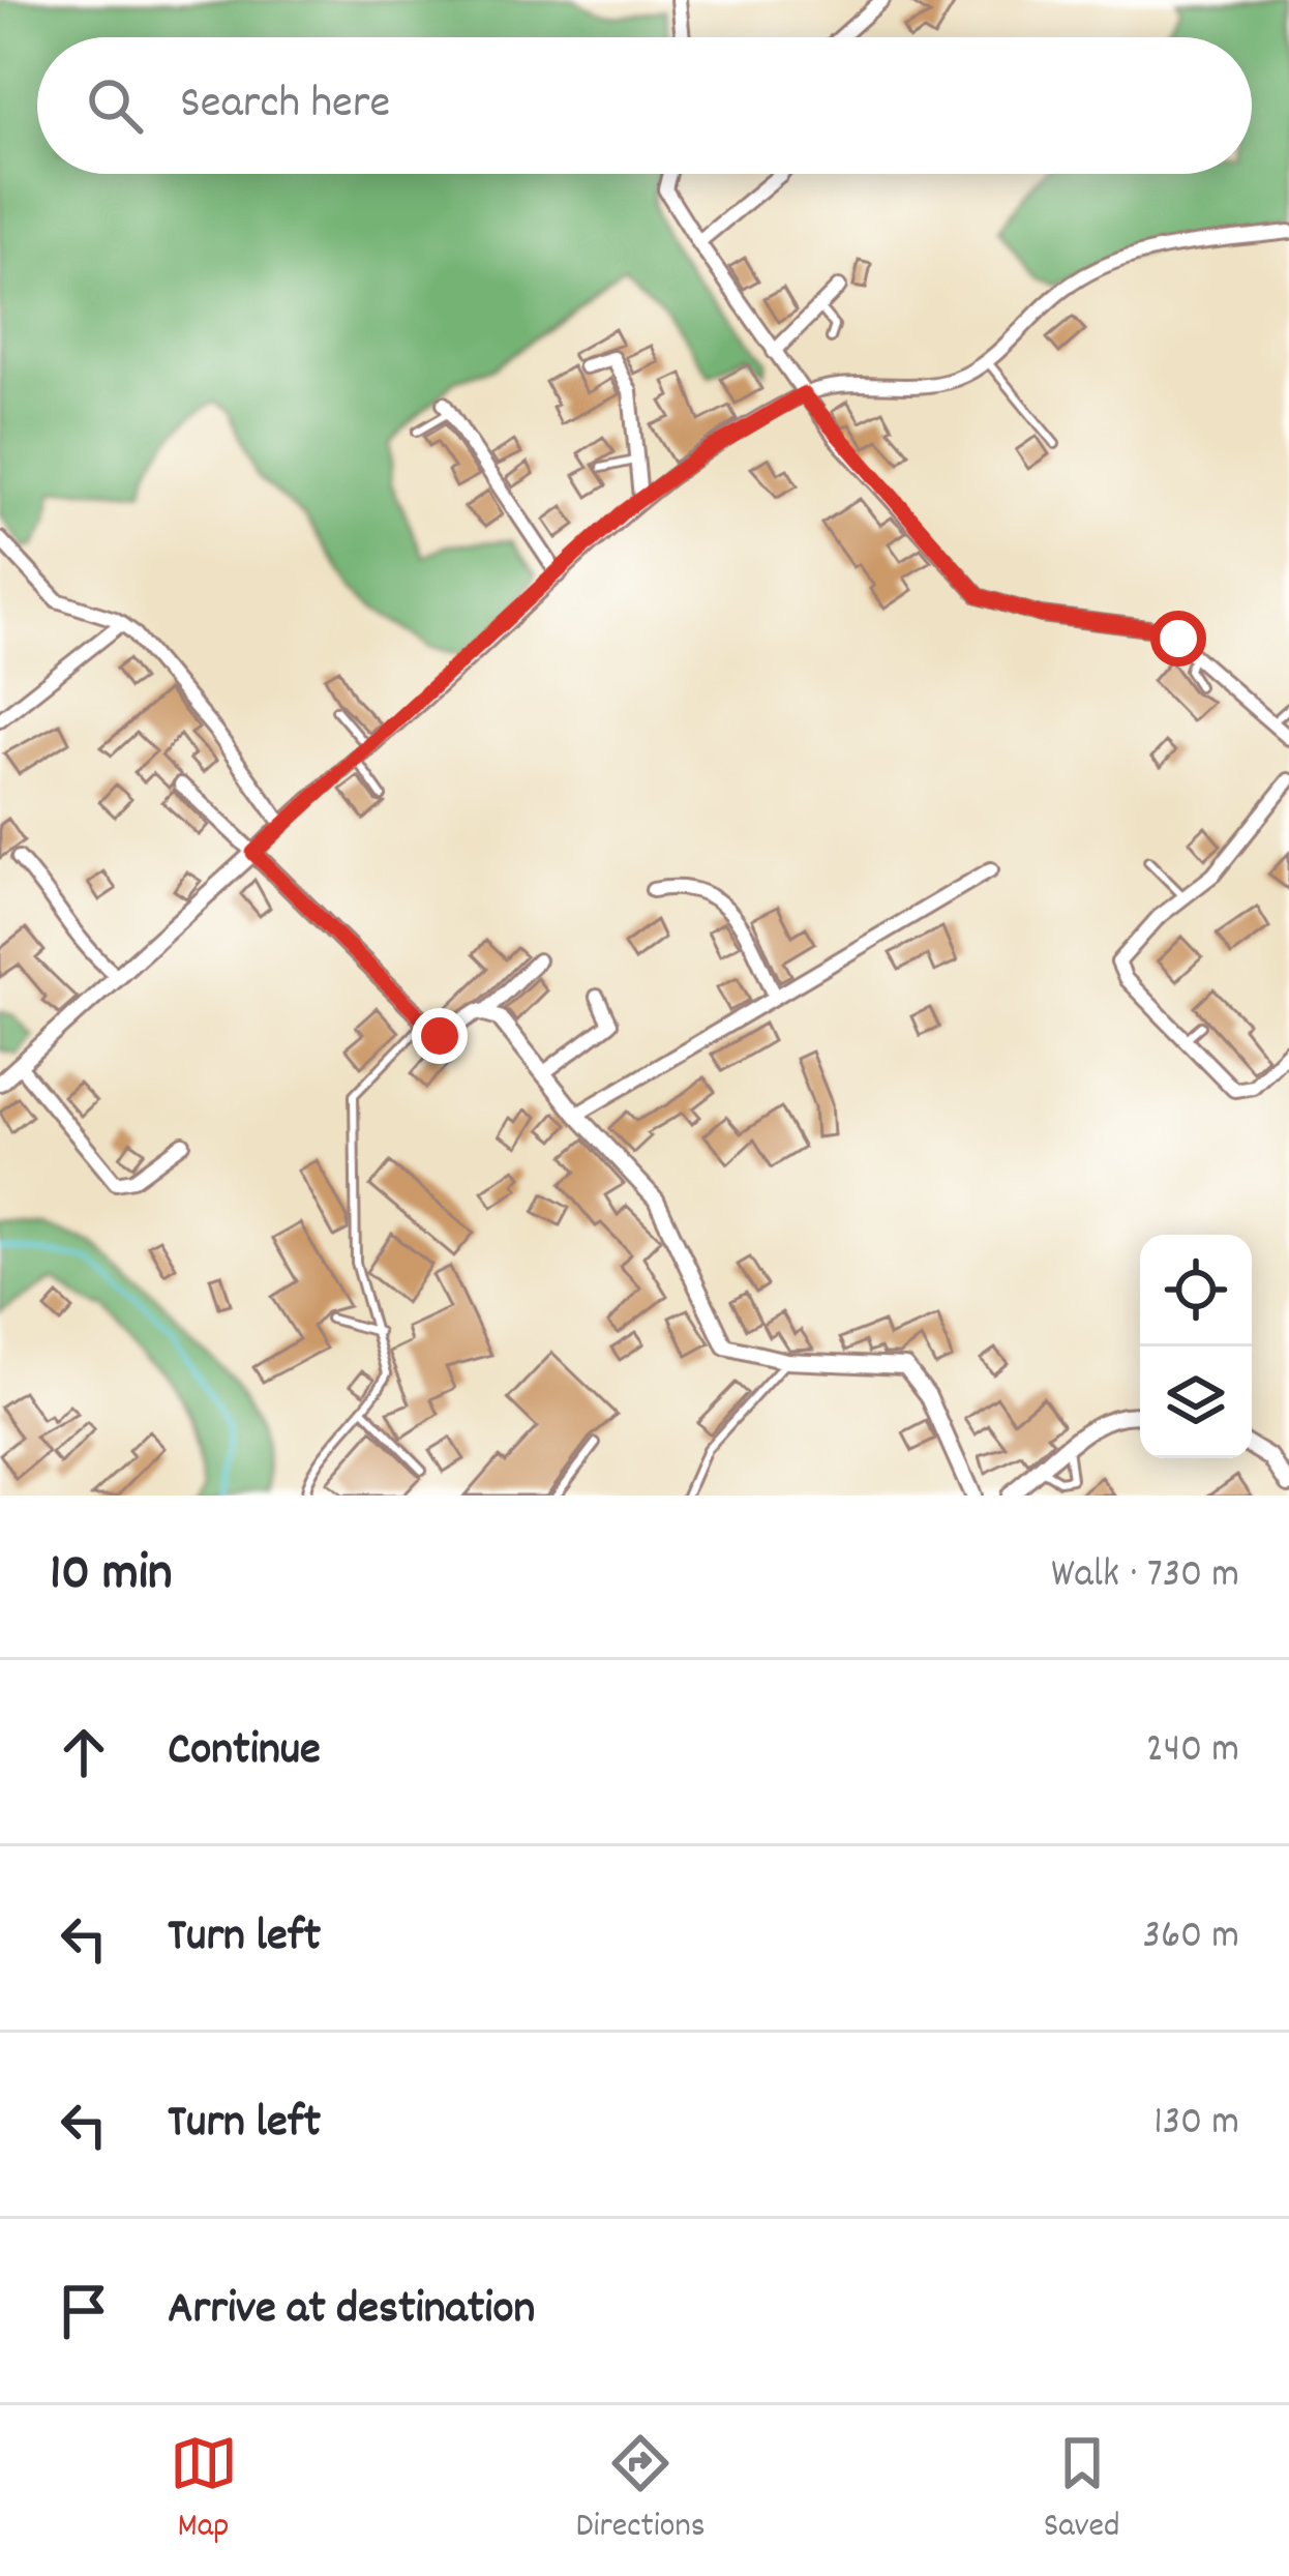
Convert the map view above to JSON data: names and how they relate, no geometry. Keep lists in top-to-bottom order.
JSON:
{
  "page": {
    "search": "Search here",
    "heading": ["10 min", "Walk · 730 m"],
    "list": [
      ["Continue", "240 m"],
      ["Turn left", "360 m"],
      ["Turn left", "130 m"],
      "Arrive at destination"
    ],
    "nav": ["Map", "Directions", "Saved"]
  }
}
